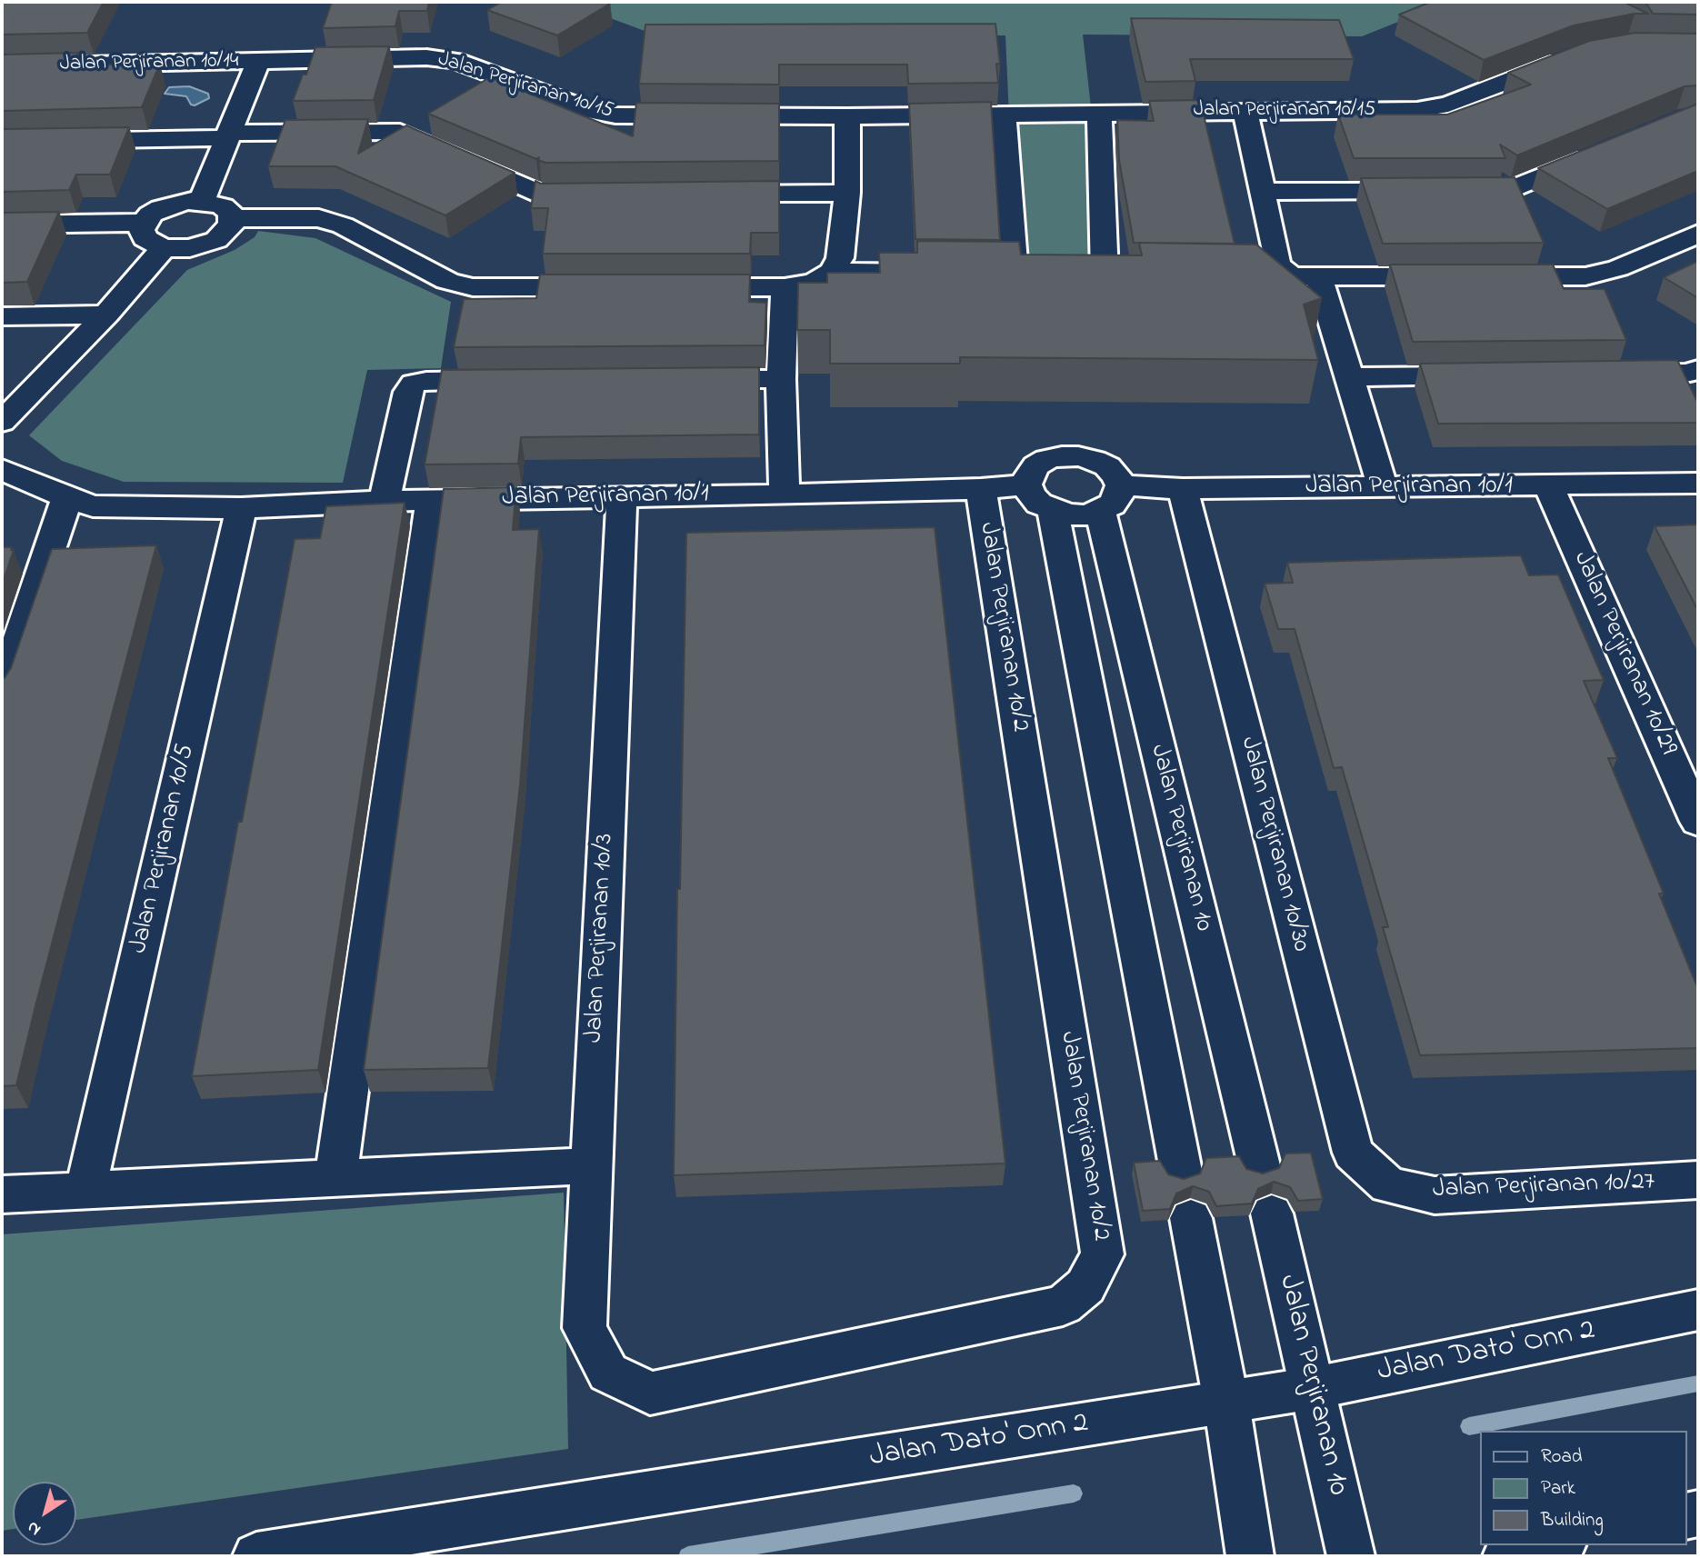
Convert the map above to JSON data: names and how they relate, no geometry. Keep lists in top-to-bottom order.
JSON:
{
  "streets": {
    "street": [
      "Jalan Perjiranan 10/14",
      "Jalan Perjiranan 10/15",
      "Jalan Perjiranan 10/1",
      "Jalan Perjiranan 10/2",
      "Jalan Perjiranan 10/29",
      "Jalan Perjiranan 10",
      "Jalan Perjiranan 10/30",
      "Jalan Perjiranan 10/5",
      "Jalan Perjiranan 10/3",
      "Jalan Perjiranan 10/27",
      "Jalan Dato' Onn 2"
    ]
  },
  "crossings": [
    ["Jalan Perjiranan 10/14", "Jalan Perjiranan 10/15"],
    ["Jalan Perjiranan 10/1", "Jalan Perjiranan 10/2"],
    ["Jalan Perjiranan 10/1", "Jalan Perjiranan 10/29"],
    ["Jalan Perjiranan 10/1", "Jalan Perjiranan 10"],
    ["Jalan Perjiranan 10/1", "Jalan Perjiranan 10/30"],
    ["Jalan Perjiranan 10/1", "Jalan Perjiranan 10/5"],
    ["Jalan Perjiranan 10/1", "Jalan Perjiranan 10/3"],
    ["Jalan Perjiranan 10/2", "Jalan Perjiranan 10/3"],
    ["Jalan Perjiranan 10", "Jalan Dato' Onn 2"],
    ["Jalan Perjiranan 10/30", "Jalan Perjiranan 10/27"]
  ],
  "legend": ["Road", "Park", "Building"],
  "north": "bottom left"
}
